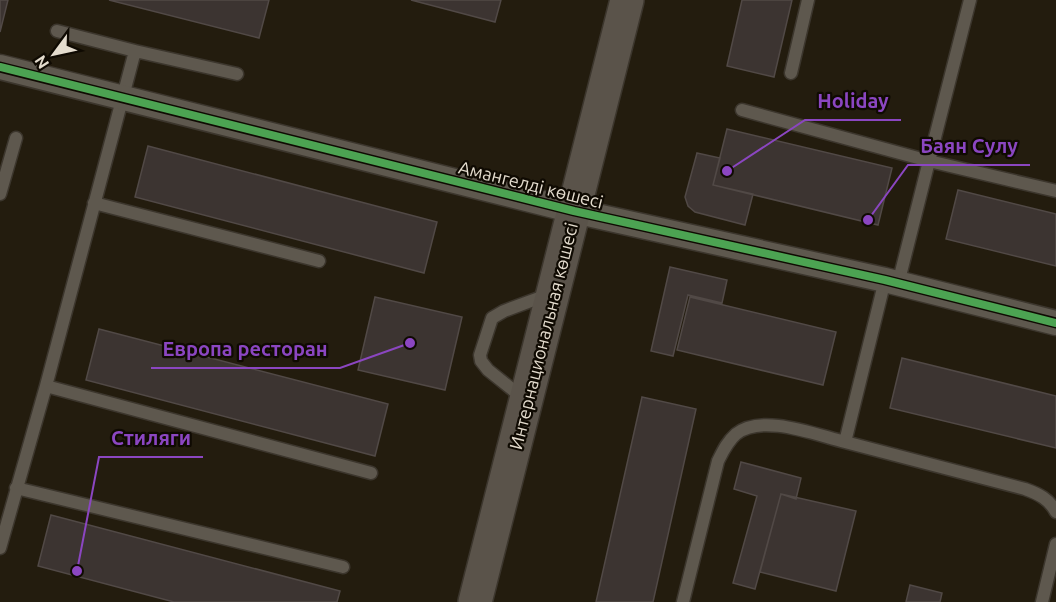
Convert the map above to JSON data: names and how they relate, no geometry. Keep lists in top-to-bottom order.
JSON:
{
  "streets": {
    "main road": ["Интернациональная көшесі"],
    "street": ["Амангелді көшесі"]
  },
  "crossings": [
    ["Амангелді көшесі", "Интернациональная көшесі"]
  ],
  "places": [
    "Holiday",
    "Баян Сулу",
    "Европа ресторан",
    "Стиляги"
  ],
  "north": "bottom left"
}
